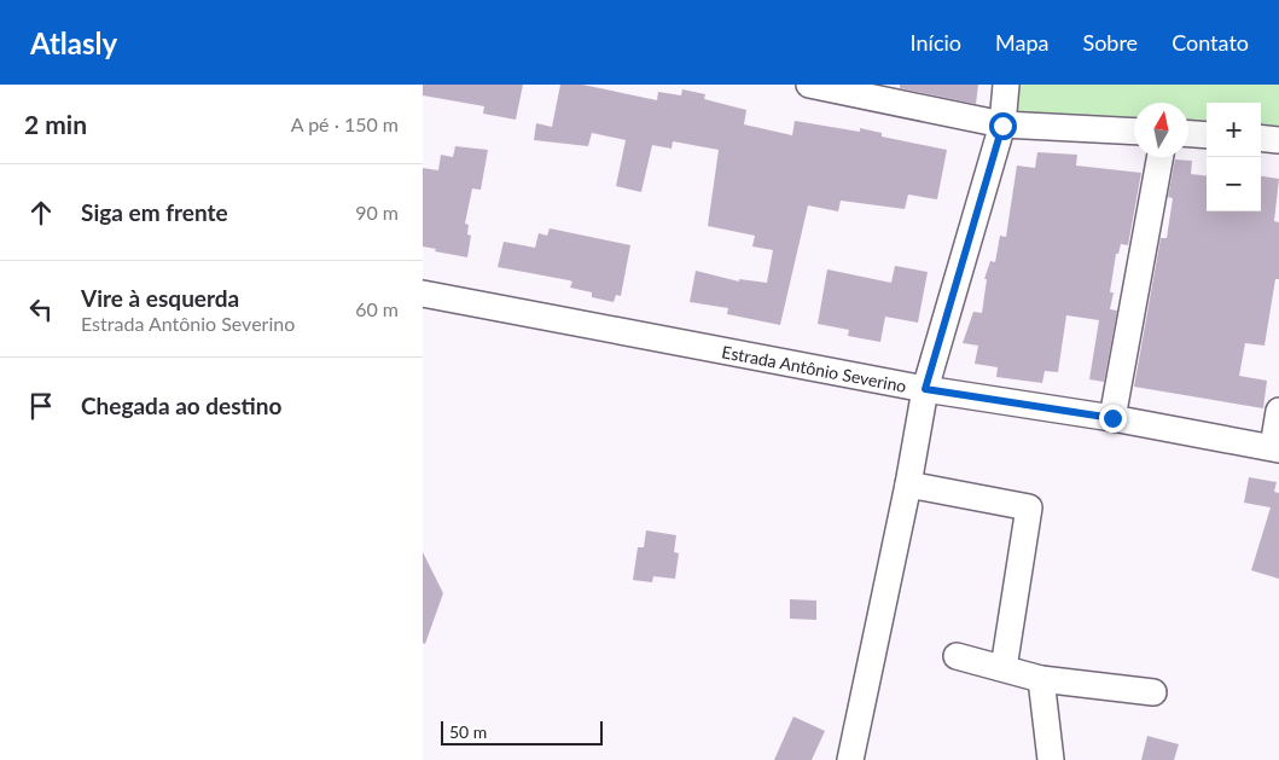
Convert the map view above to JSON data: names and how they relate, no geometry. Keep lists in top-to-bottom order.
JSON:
{
  "streets": {
    "street": ["Estrada Antônio Severino"]
  },
  "scale_bar": "50 m",
  "north": "top",
  "page": {
    "header": "Atlasly",
    "nav": [
      "Início",
      "Mapa",
      "Sobre",
      "Contato"
    ],
    "heading": ["2 min", "A pé · 150 m"],
    "map_buttons": ["+", "−"],
    "list": [
      ["Siga em frente", "90 m"],
      ["Vire à esquerda", "Estrada Antônio Severino", "60 m"],
      "Chegada ao destino"
    ],
    "scale": "50 m"
  }
}
